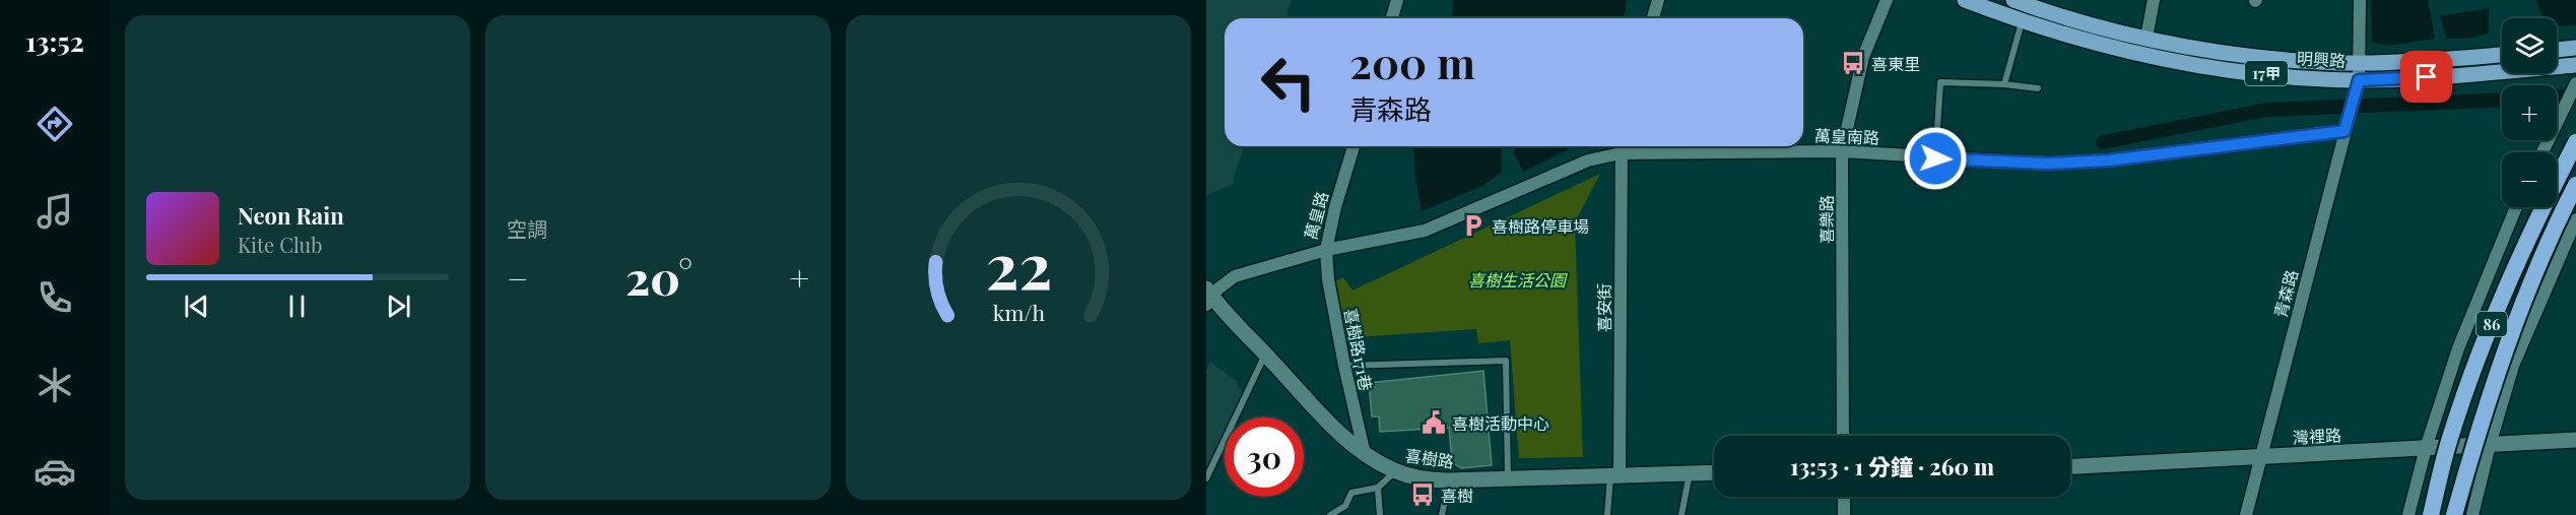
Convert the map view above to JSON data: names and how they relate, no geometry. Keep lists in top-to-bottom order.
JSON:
{
  "streets": {
    "highway": ["86"],
    "main road": ["明興路", "17甲"],
    "street": [
      "萬皇南路",
      "萬皇路",
      "喜樂路",
      "青森路",
      "喜安街",
      "喜樹路171巷",
      "灣裡路",
      "喜樹路"
    ]
  },
  "crossings": [
    ["明興路", "青森路"],
    ["萬皇南路", "萬皇路"],
    ["萬皇南路", "喜樂路"],
    ["萬皇南路", "青森路"],
    ["萬皇南路", "喜安街"],
    ["萬皇南路", "喜樹路171巷"],
    ["萬皇路", "喜樹路171巷"],
    ["萬皇路", "喜樹路"],
    ["青森路", "灣裡路"],
    ["喜安街", "喜樹路"],
    ["喜樹路171巷", "喜樹路"]
  ],
  "parks": ["喜樹生活公園"],
  "places": {
    "bus stop": ["喜東里", "喜樹"],
    "parking": ["喜樹路停車場"],
    "public building": ["喜樹活動中心"]
  },
  "page": {
    "tabs": "13:52",
    "tile": "空調",
    "map_buttons": ["+", "−"],
    "turn": ["200 m", "青森路"],
    "song": ["Neon Rain", "Kite Club"],
    "heat": ["−", "20°", "+"],
    "limit": "30",
    "trip": "13:53 · 1 分鐘 · 260 m",
    "gauge": ["22", "km/h"]
  }
}
